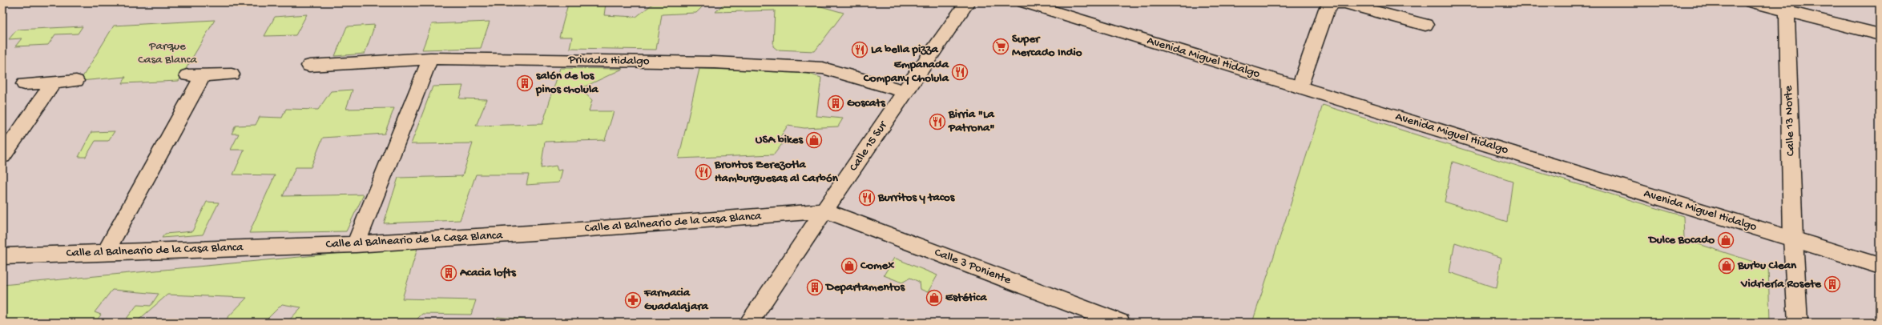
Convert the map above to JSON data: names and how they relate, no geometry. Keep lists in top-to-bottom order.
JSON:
{
  "streets": {
    "street": [
      "Avenida Miguel Hidalgo",
      "Privada Hidalgo",
      "Calle 13 Norte",
      "Calle 15 Sur",
      "Calle al Balneario de la Casa Blanca",
      "Calle 3 Poniente"
    ]
  },
  "crossings": [
    ["Avenida Miguel Hidalgo", "Calle 13 Norte"],
    ["Privada Hidalgo", "Calle 15 Sur"],
    ["Calle 15 Sur", "Calle al Balneario de la Casa Blanca"],
    ["Calle 15 Sur", "Calle 3 Poniente"],
    ["Calle al Balneario de la Casa Blanca", "Calle 3 Poniente"]
  ],
  "parks": ["Parque Casa Blanca"],
  "places": {
    "supermarket": ["Super Mercado Indio"],
    "restaurant": [
      "La bella pizza",
      "Empanada Company Cholula",
      "Birria \"La Patrona\"",
      "Brontos Zerezotla Hamburguesas al Carbón",
      "Burritos y tacos"
    ],
    "building": [
      "salón de los pinos cholula",
      "Goscats",
      "Acacia lofts",
      "Vidriería Rosete",
      "Departamentos"
    ],
    "shop": [
      "USA bikes",
      "Dulce Bocado",
      "Comex",
      "Burbu Clean",
      "Estética"
    ],
    "pharmacy": ["Farmacia Guadalajara"]
  }
}
